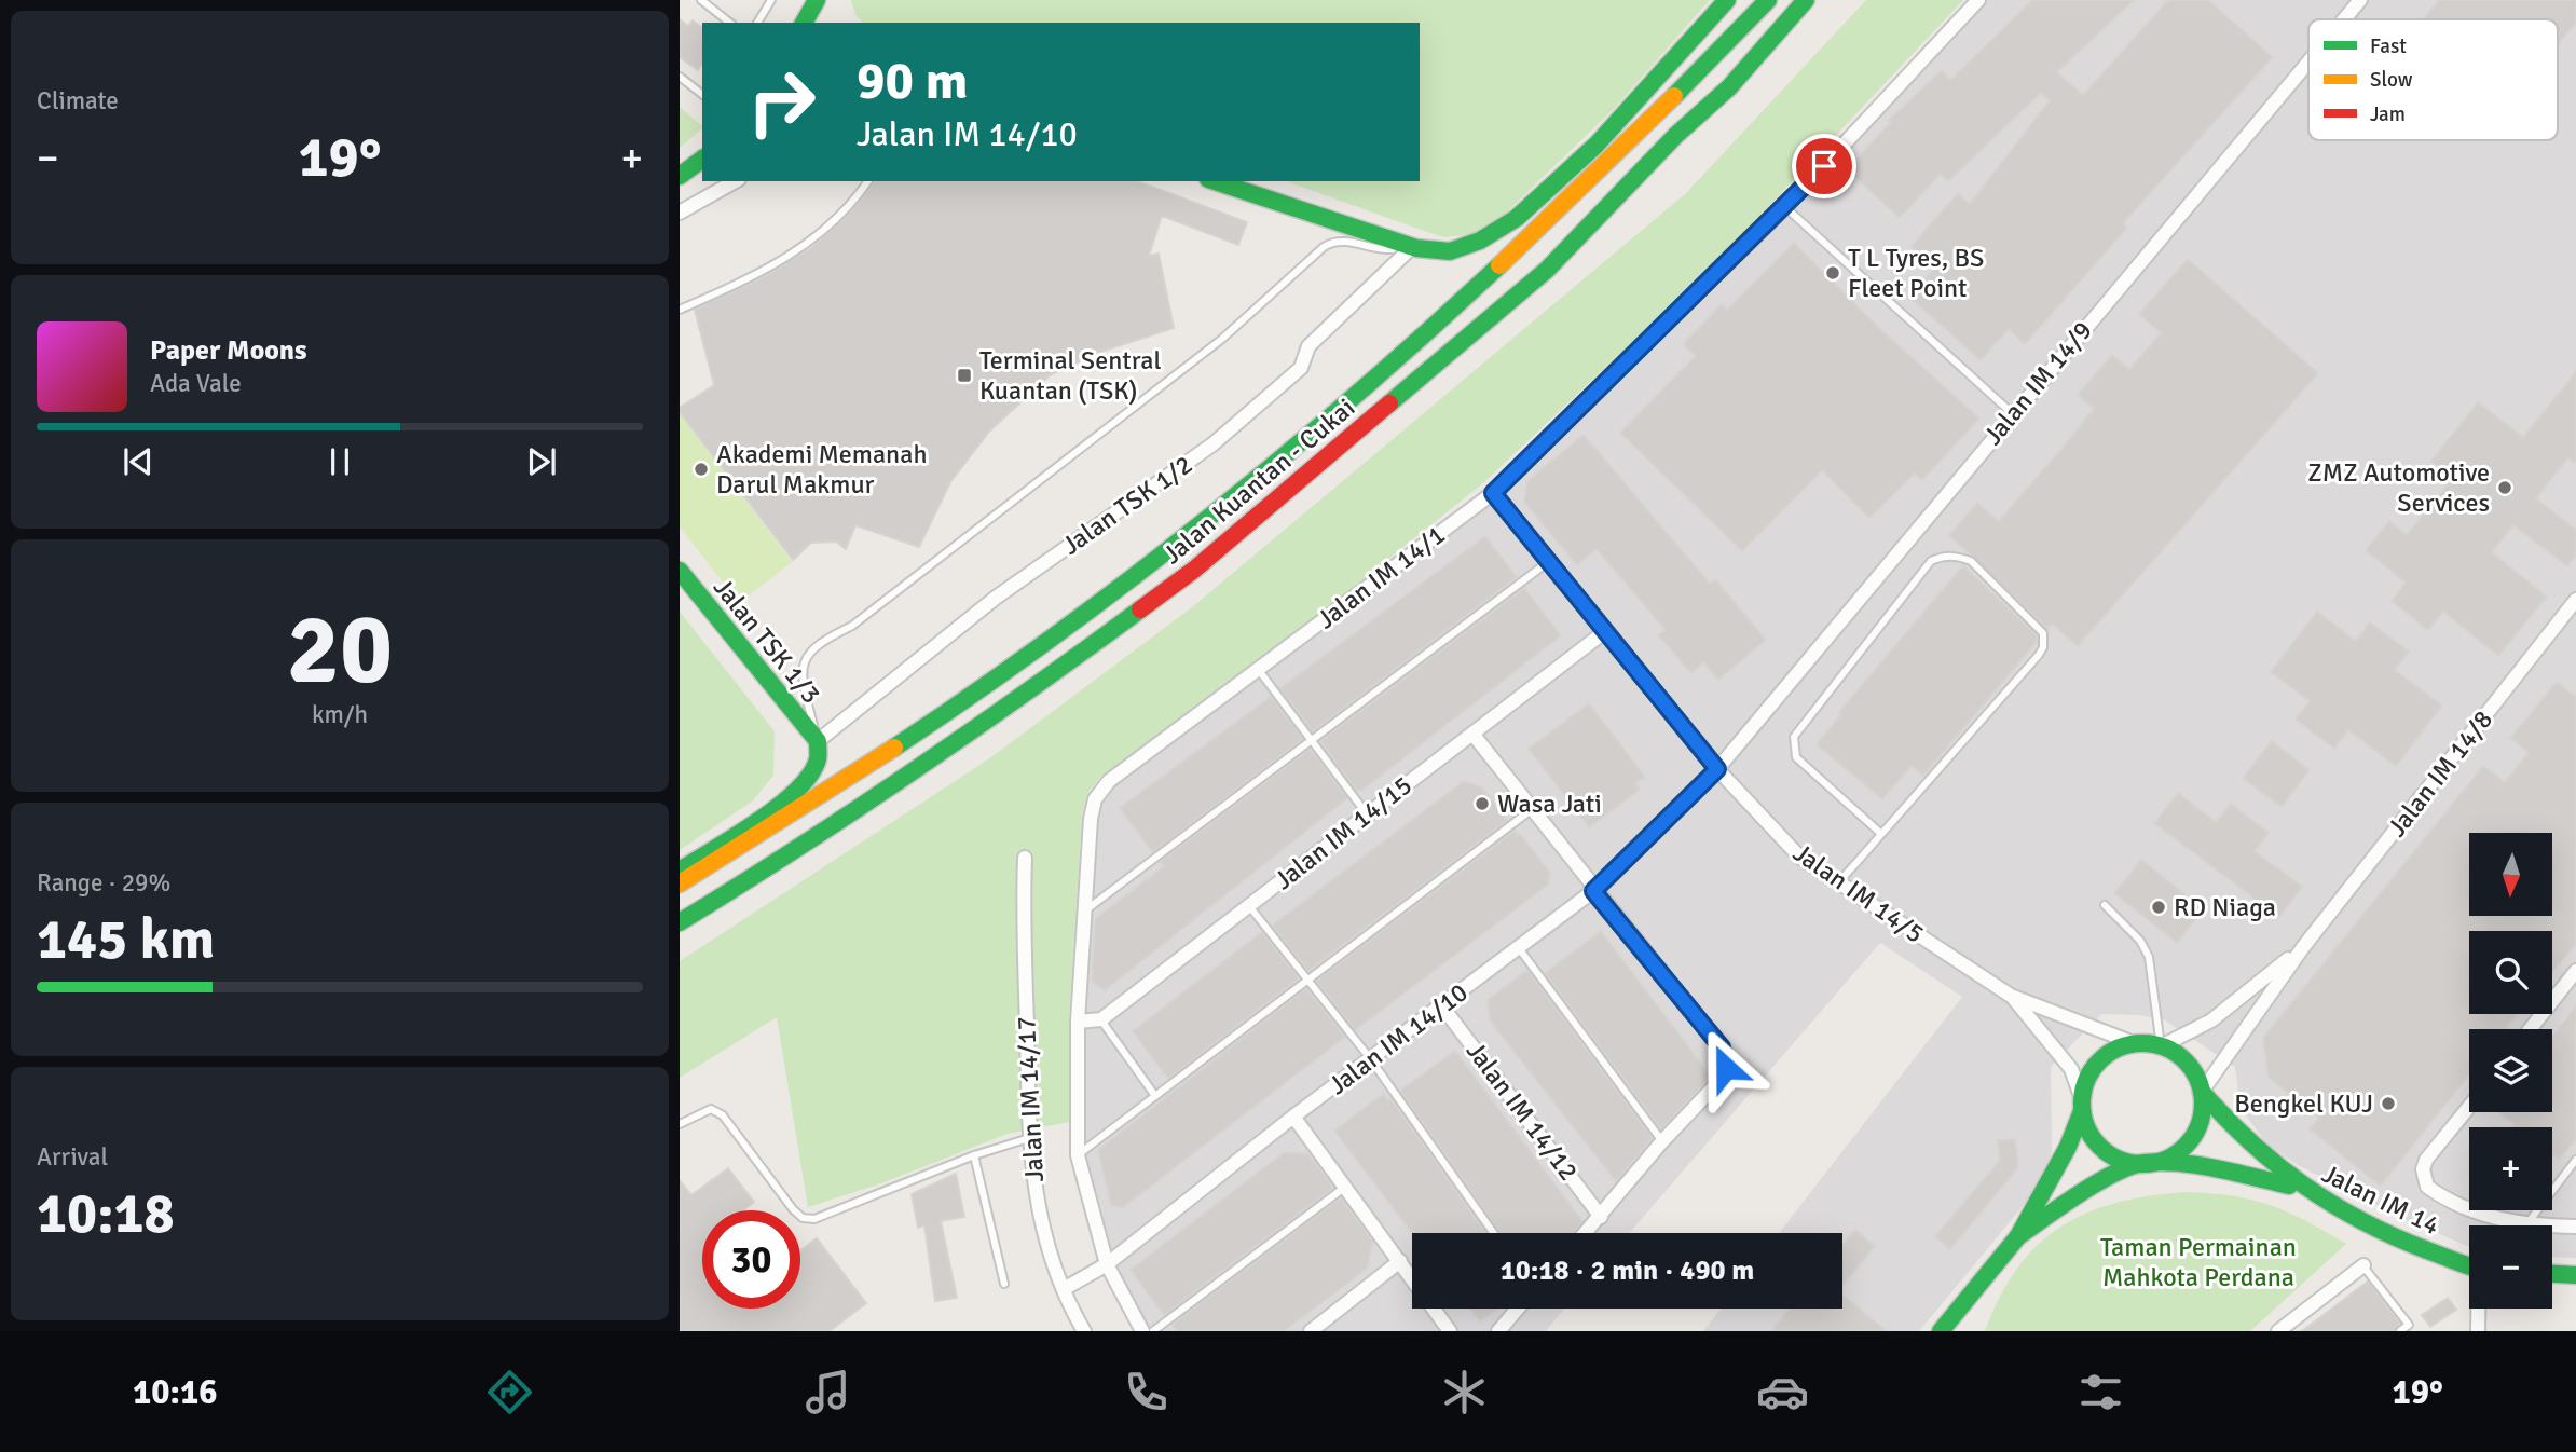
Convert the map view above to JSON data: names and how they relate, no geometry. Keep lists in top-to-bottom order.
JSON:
{
  "streets": {
    "main road": ["Jalan Kuantan - Cukai", "Jalan TSK 1/3", "Jalan IM 14"],
    "street": [
      "Jalan IM 14/9",
      "Jalan TSK 1/2",
      "Jalan IM 14/1",
      "Jalan IM 14/8",
      "Jalan IM 14/15",
      "Jalan IM 14/5",
      "Jalan IM 14/10",
      "Jalan IM 14/17",
      "Jalan IM 14/12"
    ]
  },
  "crossings": [
    ["Jalan IM 14/9", "Jalan IM 14/5"],
    ["Jalan IM 14/9", "Jalan IM 14/10"],
    ["Jalan TSK 1/2", "Jalan TSK 1/3"],
    ["Jalan IM 14/1", "Jalan IM 14/5"],
    ["Jalan IM 14/1", "Jalan IM 14/10"],
    ["Jalan IM 14/15", "Jalan IM 14/5"],
    ["Jalan IM 14/5", "Jalan IM 14/10"],
    ["Jalan IM 14/10", "Jalan IM 14/17"],
    ["Jalan IM 14/10", "Jalan IM 14/12"]
  ],
  "parks": ["Taman Permainan Mahkota Perdana"],
  "places": {
    "other": [
      "T L Tyres, BS Fleet Point",
      "Akademi Memanah Darul Makmur",
      "ZMZ Automotive Services",
      "Wasa Jati",
      "RD Niaga",
      "Bengkel KUJ"
    ],
    "transit": ["Terminal Sentral Kuantan (TSK)"]
  },
  "legend": ["Fast", "Slow", "Jam"],
  "north": "bottom",
  "page": {
    "tile": [
      "Climate",
      ["20", "km/h"],
      ["Range · 29%", "145 km"],
      ["Arrival", "10:18"]
    ],
    "turn": ["90 m", "Jalan IM 14/10"],
    "heat": ["−", "19°", "+"],
    "song": ["Paper Moons", "Ada Vale"],
    "map_buttons": ["+", "−"],
    "limit": "30",
    "trip": "10:18 · 2 min · 490 m",
    "tabs": ["10:16", "19°"]
  }
}
